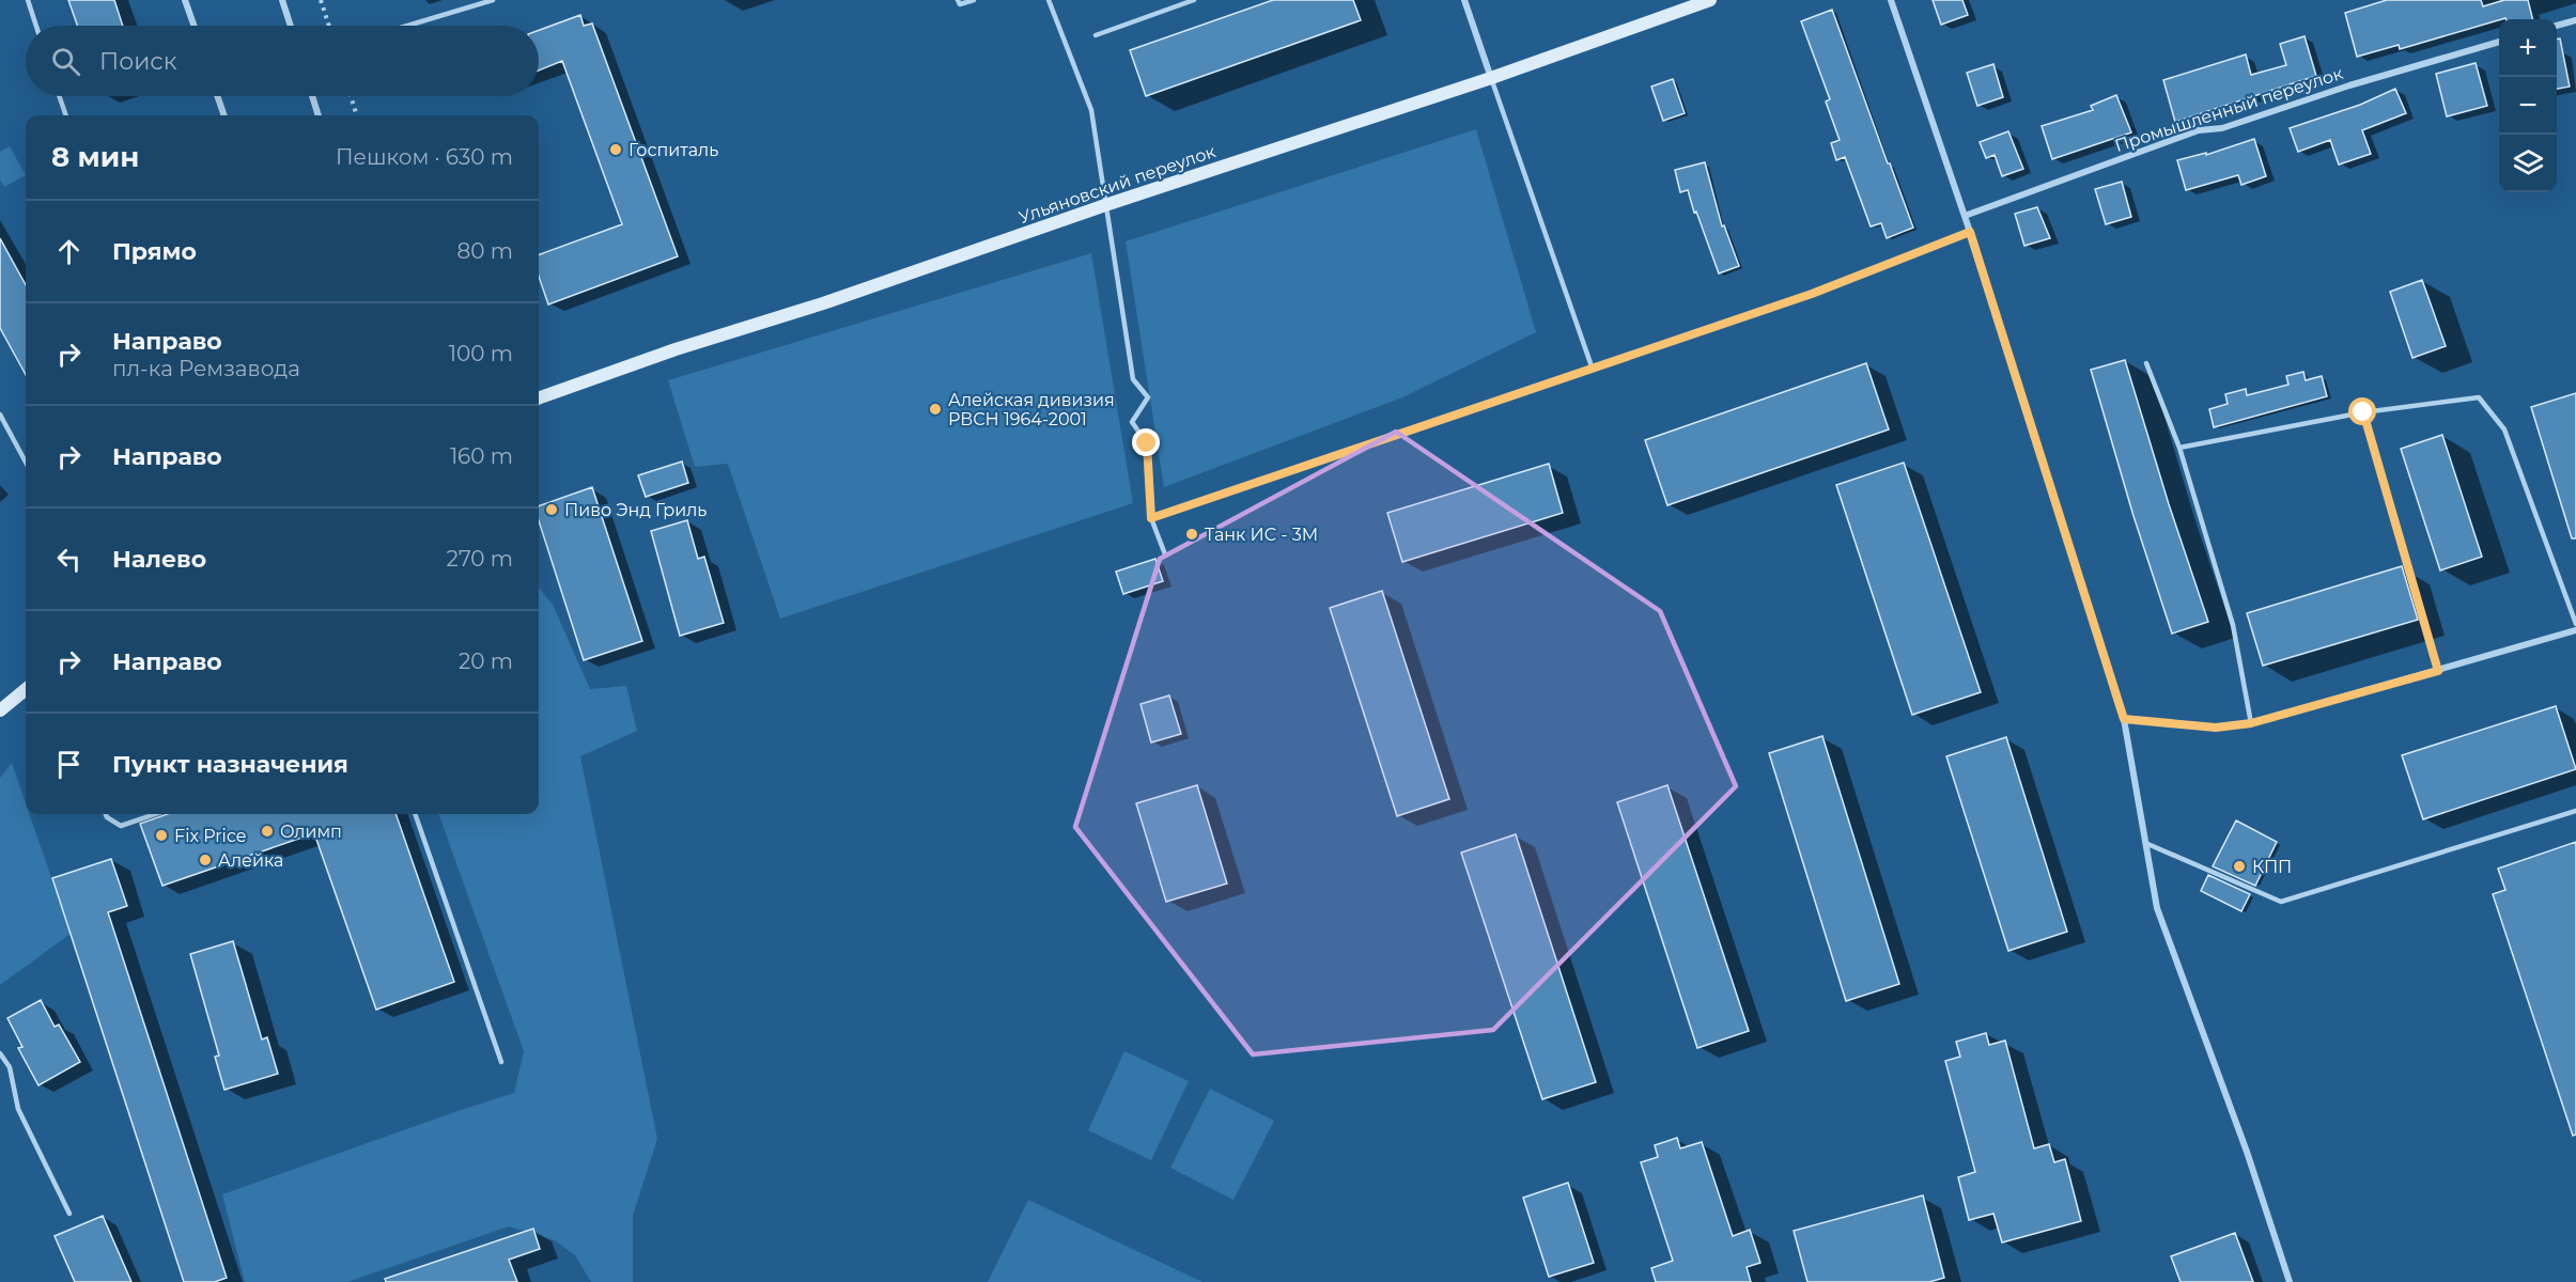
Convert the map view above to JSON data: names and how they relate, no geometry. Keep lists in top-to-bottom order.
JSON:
{
  "streets": {
    "main road": ["Ульяновский переулок"],
    "street": ["Промышленный переулок"]
  },
  "places": [
    "Госпиталь",
    "Алейская дивизия РВСН 1964-2001",
    "Пиво Энд Гриль",
    "Танк ИС - 3М",
    "Олимп",
    "Fix Price",
    "Алейка",
    "КПП"
  ],
  "page": {
    "map_buttons": ["+", "−"],
    "search": "Поиск",
    "heading": ["8 мин", "Пешком · 630 m"],
    "list": [
      ["Прямо", "80 m"],
      ["Направо", "пл-ка Ремзавода", "100 m"],
      ["Направо", "160 m"],
      ["Налево", "270 m"],
      ["Направо", "20 m"],
      "Пункт назначения"
    ]
  }
}
